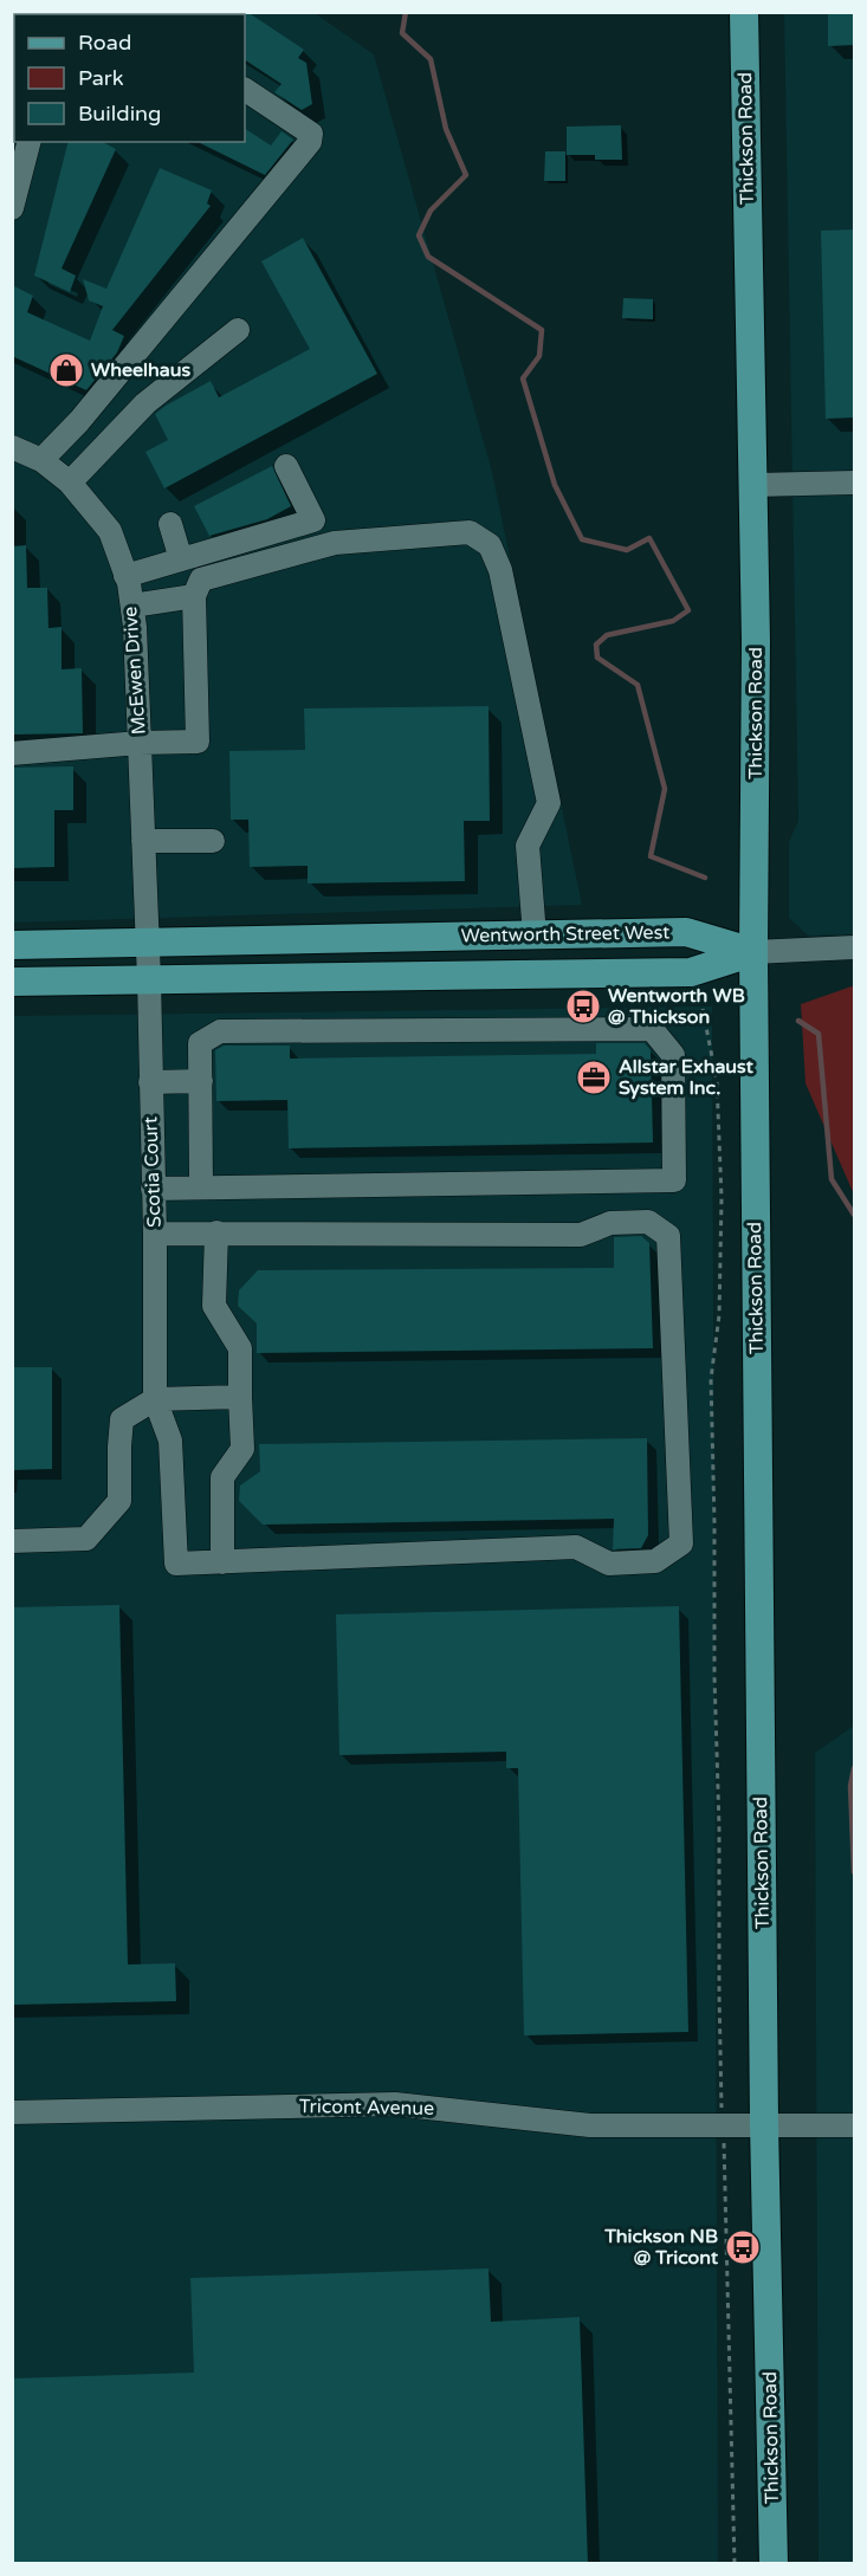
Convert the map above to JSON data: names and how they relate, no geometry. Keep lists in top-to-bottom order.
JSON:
{
  "streets": {
    "main road": ["Thickson Road", "Wentworth Street West"],
    "street": ["McEwen Drive", "Scotia Court", "Tricont Avenue"]
  },
  "crossings": [
    ["Thickson Road", "Wentworth Street West"],
    ["Thickson Road", "Tricont Avenue"],
    ["McEwen Drive", "Wentworth Street West"],
    ["McEwen Drive", "Scotia Court"],
    ["Wentworth Street West", "Scotia Court"]
  ],
  "places": {
    "shop": ["Wheelhaus"],
    "bus stop": ["Wentworth WB @ Thickson", "Thickson NB @ Tricont"],
    "office": ["Allstar Exhaust System Inc."]
  },
  "legend": ["Road", "Park", "Building"]
}
